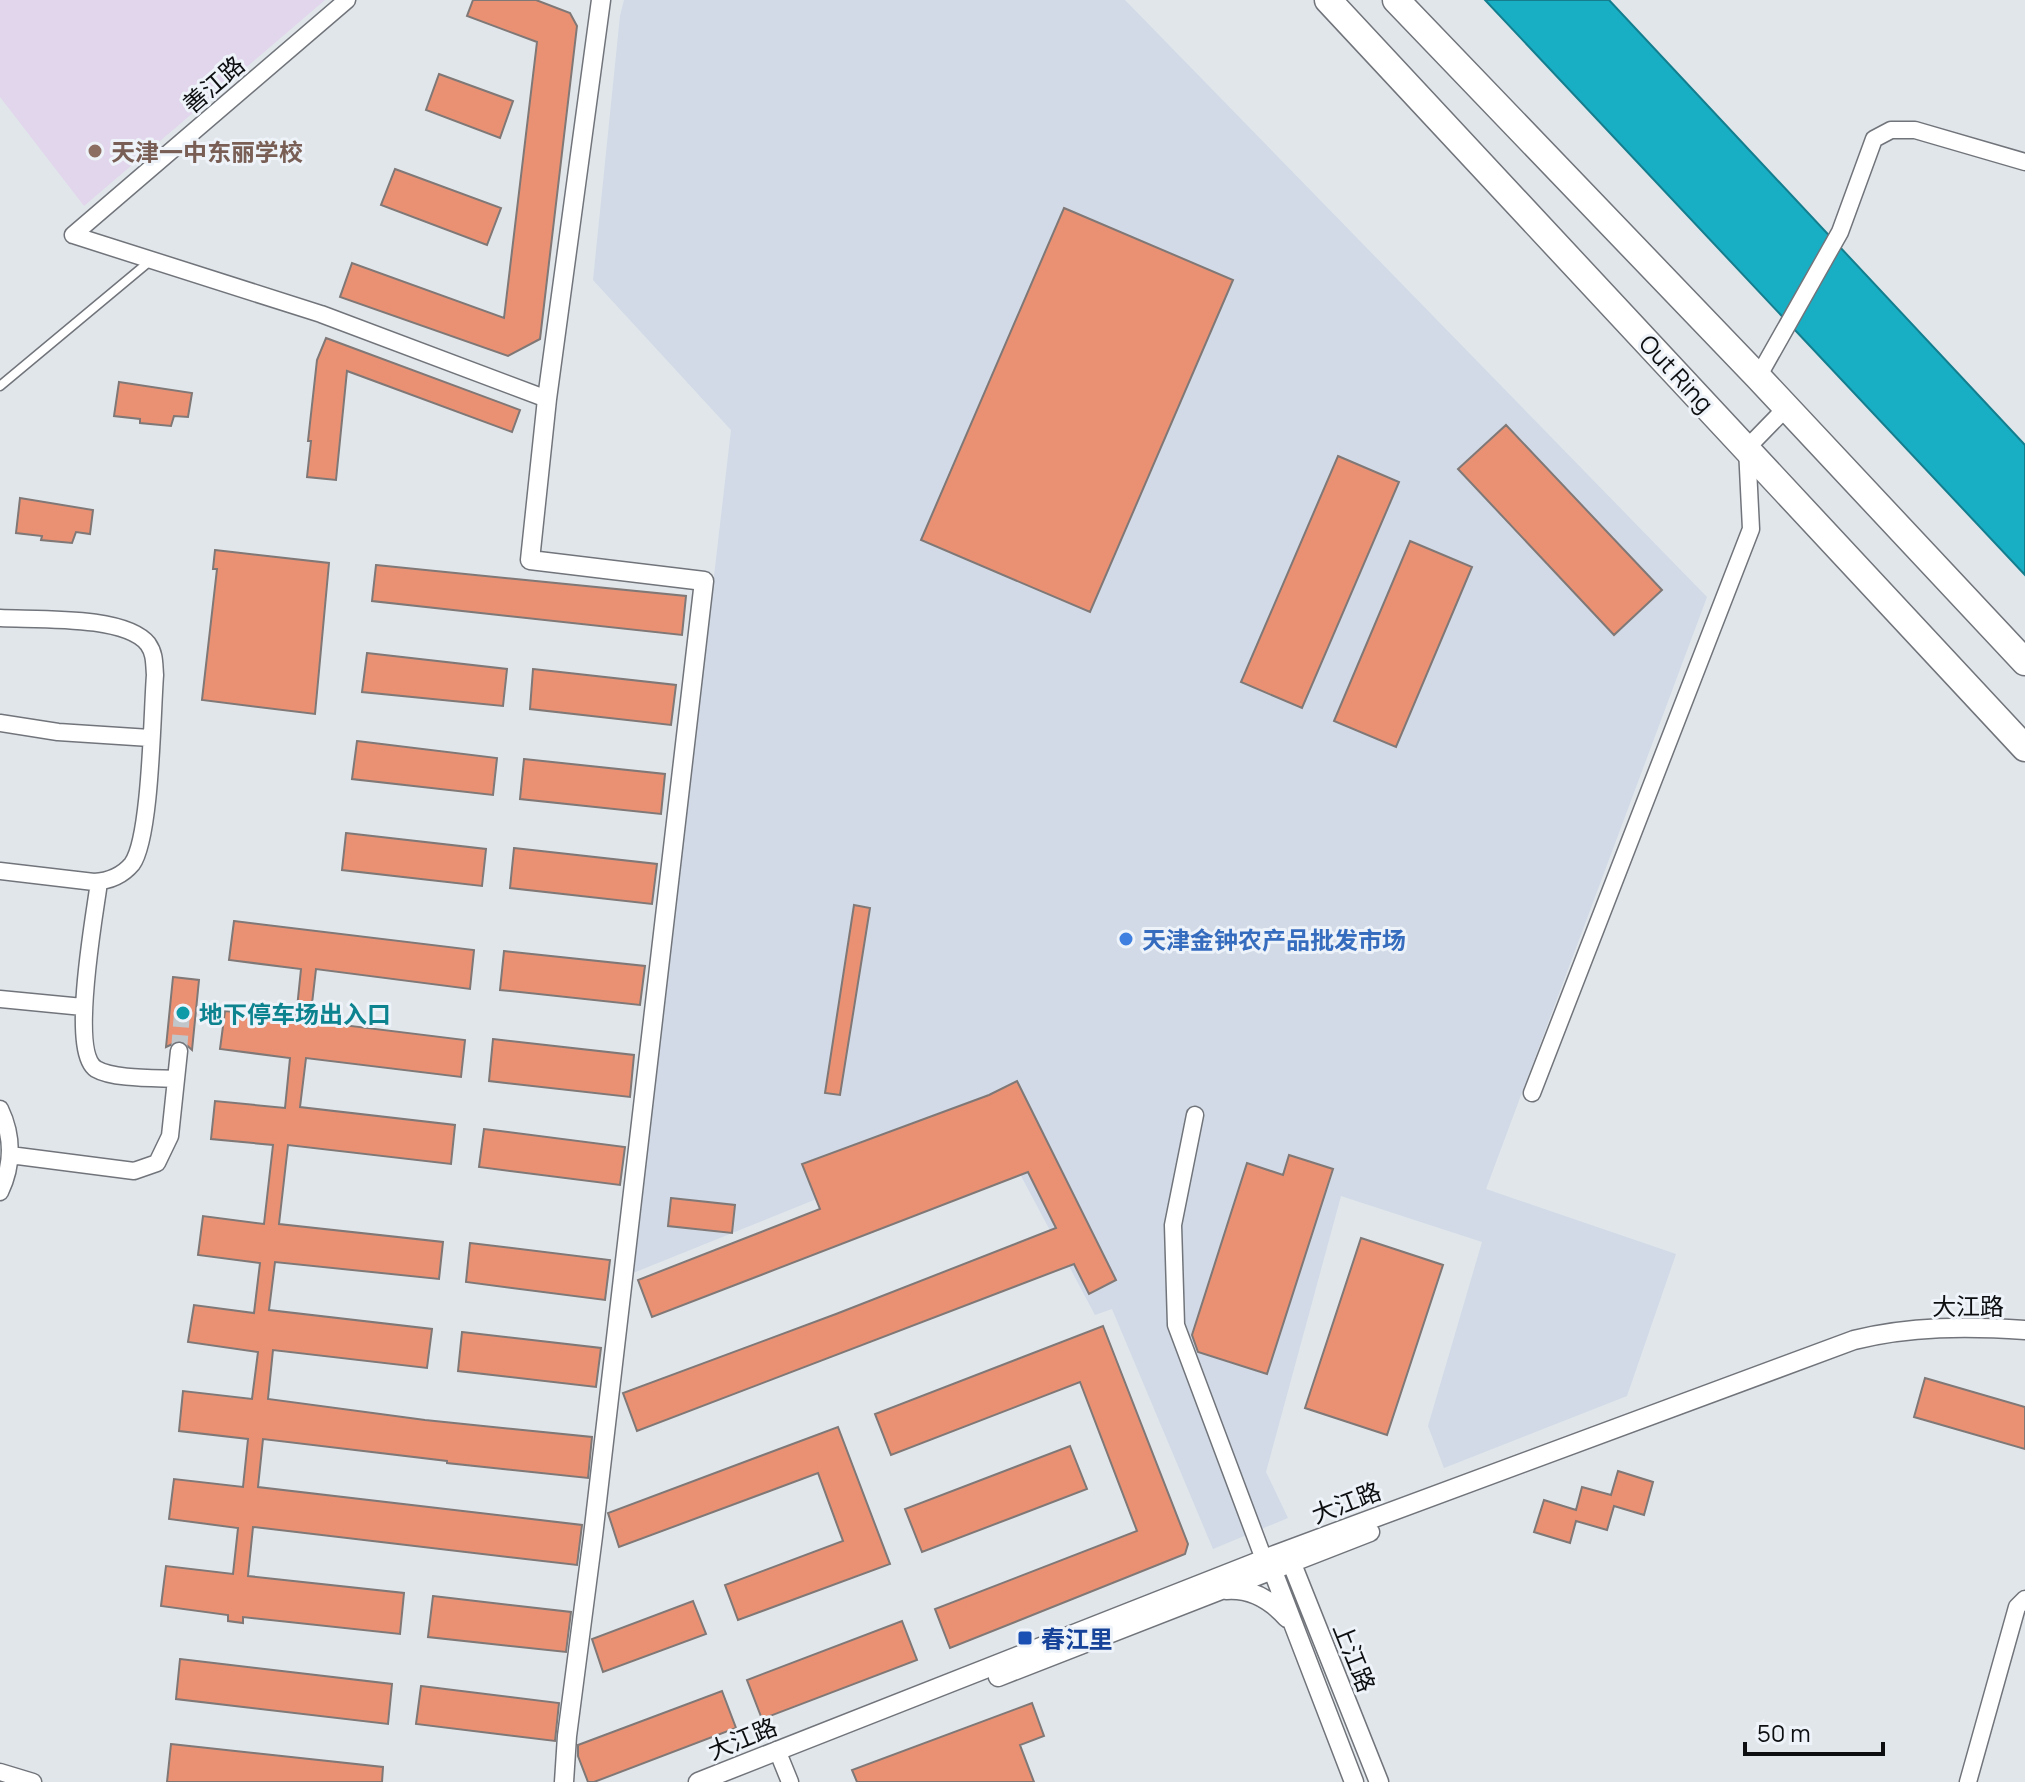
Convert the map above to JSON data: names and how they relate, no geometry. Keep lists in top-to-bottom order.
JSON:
{
  "streets": {
    "highway": ["Out Ring"],
    "street": ["善江路", "大江路", "上江路"]
  },
  "crossings": [
    ["大江路", "上江路"]
  ],
  "places": {
    "other": ["天津一中东丽学校", "天津金钟农产品批发市场", "地下停车场出入口"],
    "transit": ["春江里"]
  },
  "scale_bar": "50 m"
}
